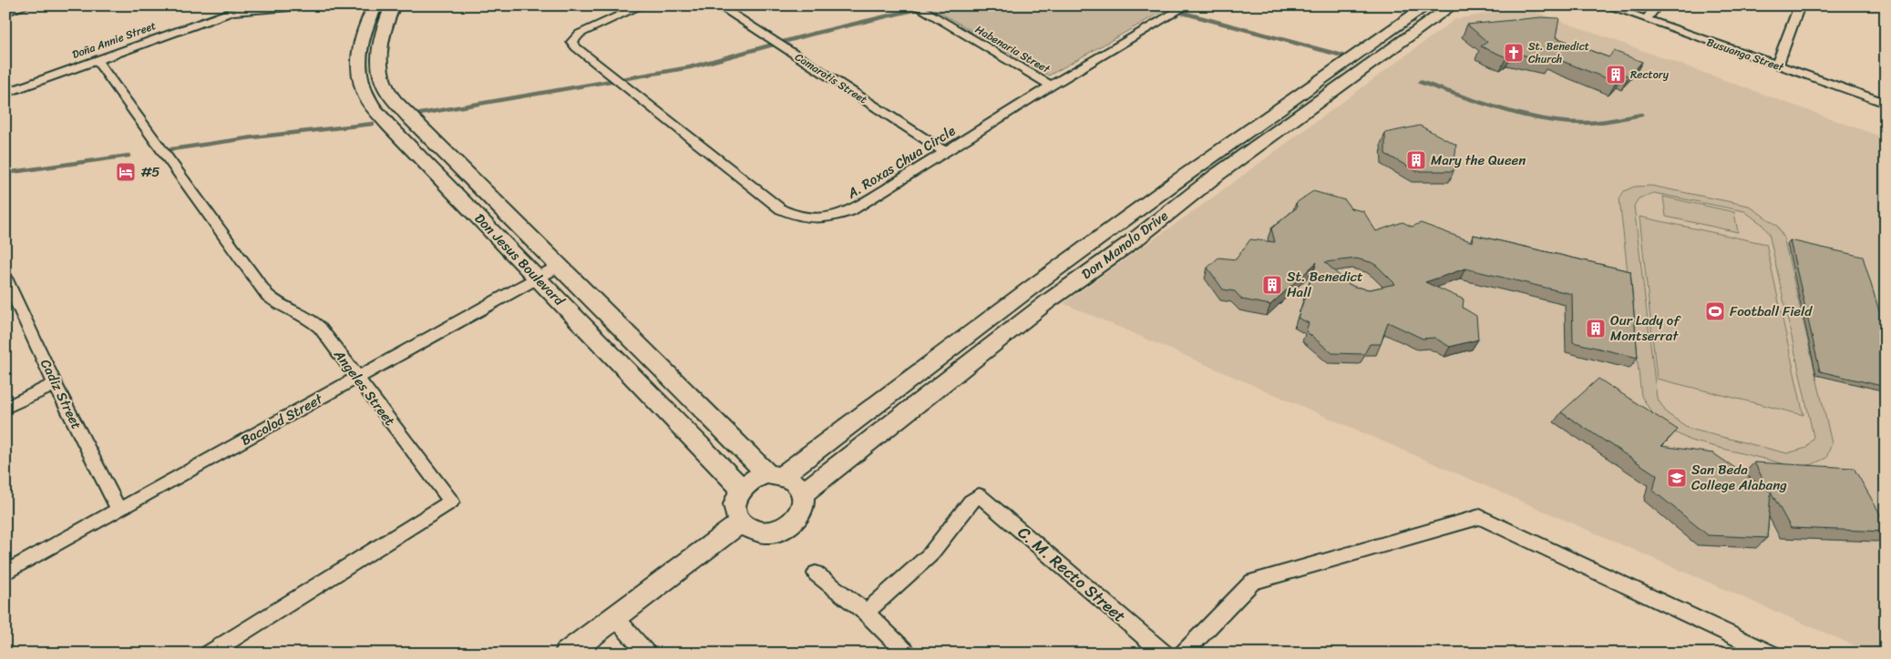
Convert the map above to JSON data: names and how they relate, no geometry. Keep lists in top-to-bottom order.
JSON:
{
  "streets": {
    "street": [
      "Doña Annie Street",
      "Habenaria Street",
      "Busuanga Street",
      "Camarotis Street",
      "A. Roxas Chua Circle",
      "Don Manolo Drive",
      "Don Jesus Boulevard",
      "Angeles Street",
      "Cadiz Street",
      "Bacolod Street",
      "C. M. Recto Street"
    ]
  },
  "crossings": [
    ["Doña Annie Street", "Angeles Street"],
    ["Habenaria Street", "A. Roxas Chua Circle"],
    ["Camarotis Street", "A. Roxas Chua Circle"],
    ["Don Manolo Drive", "Don Jesus Boulevard"],
    ["Don Jesus Boulevard", "Bacolod Street"],
    ["Angeles Street", "Bacolod Street"],
    ["Cadiz Street", "Bacolod Street"]
  ],
  "places": {
    "church": ["St. Benedict Church"],
    "building": [
      "Rectory",
      "Mary the Queen",
      "St. Benedict Hall",
      "Our Lady of Montserrat"
    ],
    "hotel": ["#5"],
    "sports": ["Football Field"],
    "school or university": ["San Beda College Alabang"]
  }
}
